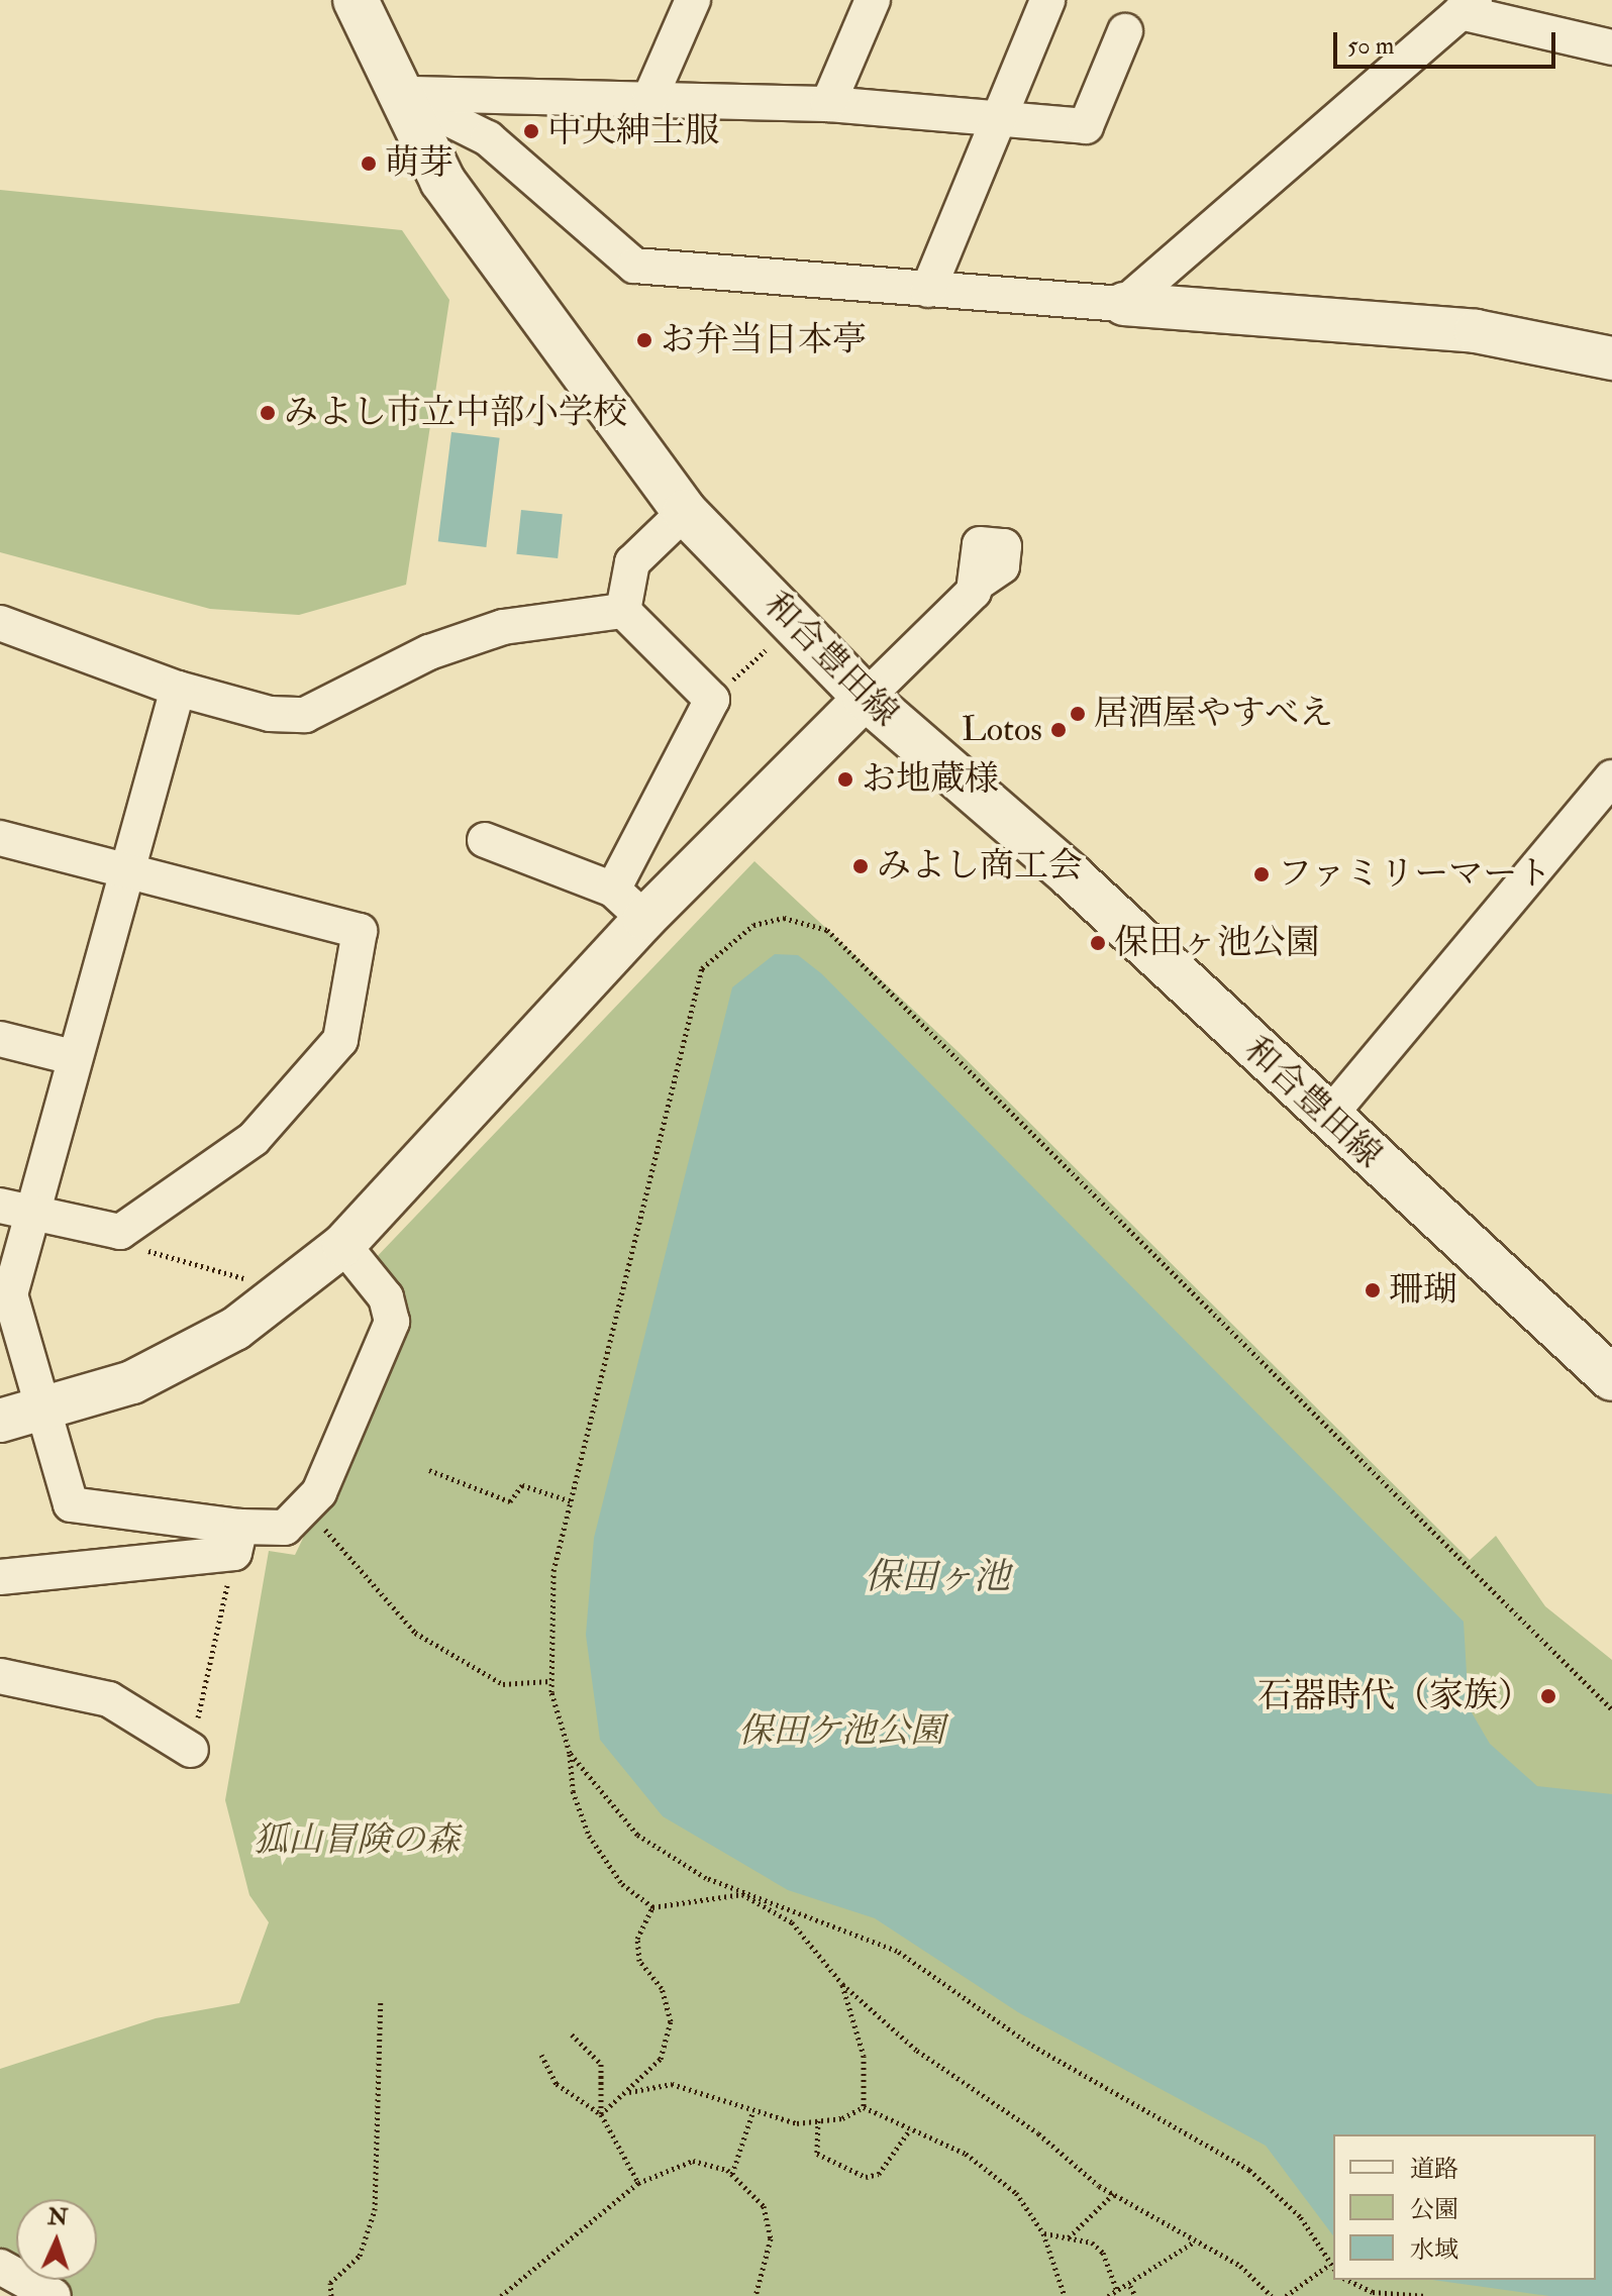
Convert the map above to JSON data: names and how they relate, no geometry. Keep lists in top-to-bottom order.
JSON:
{
  "streets": {
    "main road": ["和合豊田線"]
  },
  "water": ["保田ヶ池"],
  "parks": ["保田ケ池公園", "狐山冒険の森"],
  "places": [
    "中央紳士服",
    "萌芽",
    "お弁当日本亭",
    "みよし市立中部小学校",
    "居酒屋やすべえ",
    "Lotos",
    "お地蔵様",
    "みよし商工会",
    "ファミリーマート",
    "保田ヶ池公園",
    "珊瑚",
    "石器時代（家族）"
  ],
  "legend": ["道路", "公園", "水域"],
  "scale_bar": "50 m",
  "north": "top"
}
